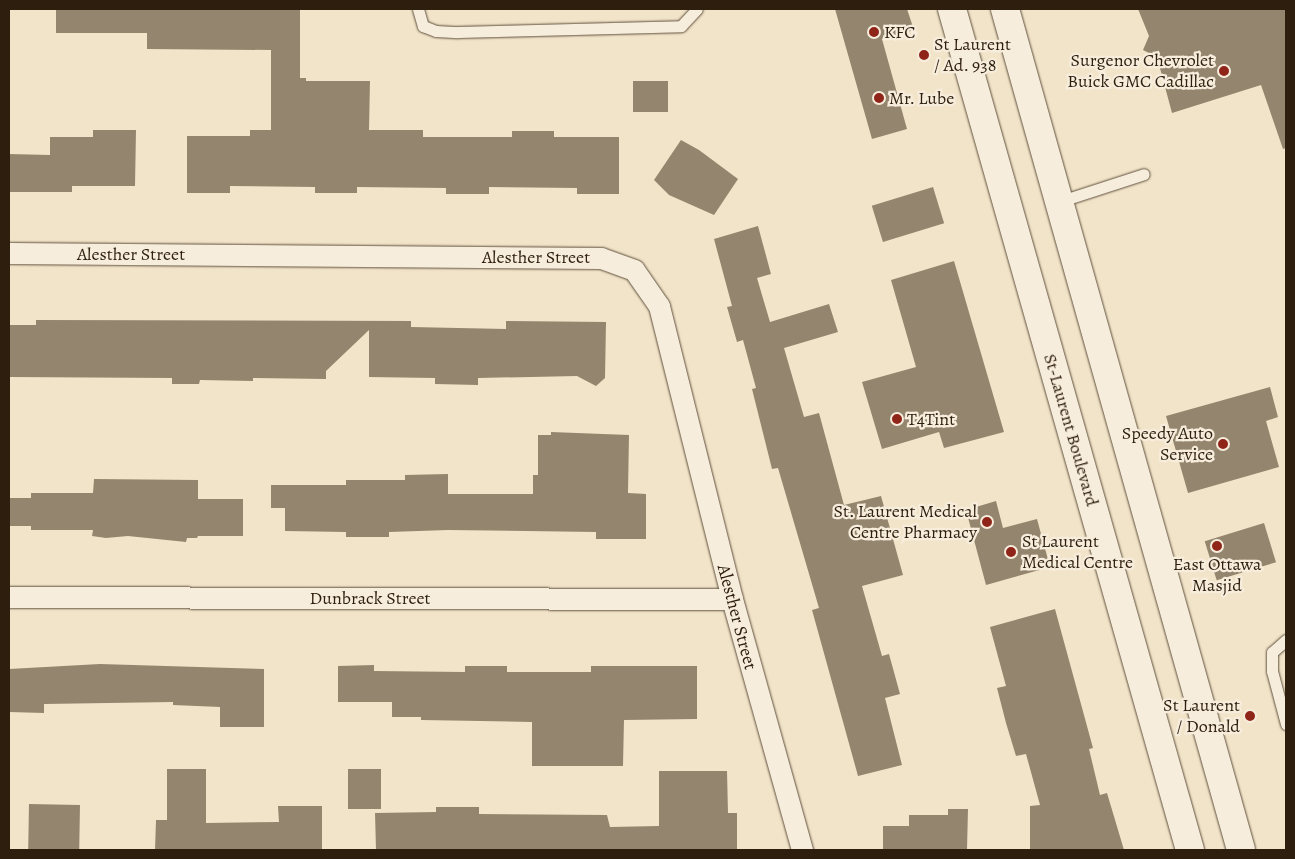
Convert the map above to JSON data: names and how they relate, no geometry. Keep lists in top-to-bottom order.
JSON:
{
  "streets": {
    "main road": ["St-Laurent Boulevard"],
    "street": ["Alesther Street", "Dunbrack Street"]
  },
  "crossings": [
    ["Alesther Street", "Dunbrack Street"]
  ],
  "places": [
    "KFC",
    "St Laurent / Ad. 938",
    "Surgenor Chevrolet Buick GMC Cadillac",
    "Mr. Lube",
    "T4Tint",
    "Speedy Auto Service",
    "St. Laurent Medical Centre Pharmacy",
    "East Ottawa Masjid",
    "St Laurent Medical Centre",
    "St Laurent / Donald"
  ]
}
